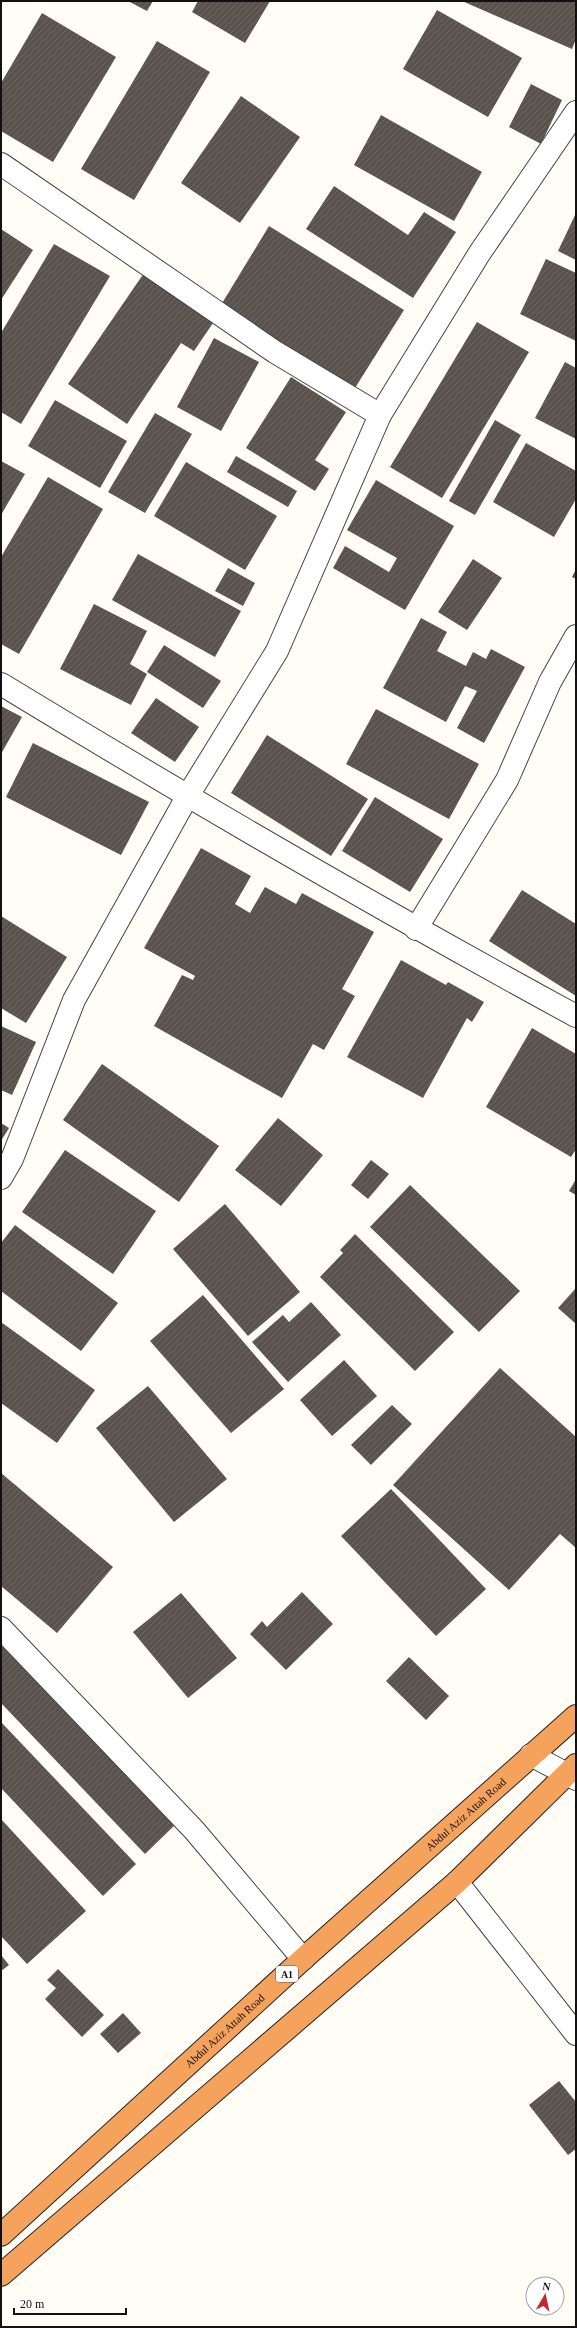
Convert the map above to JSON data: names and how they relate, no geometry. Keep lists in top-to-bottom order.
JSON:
{
  "streets": {
    "highway": ["Abdul Aziz Attah Road", "A1"]
  },
  "scale_bar": "20 m",
  "north": "top"
}
